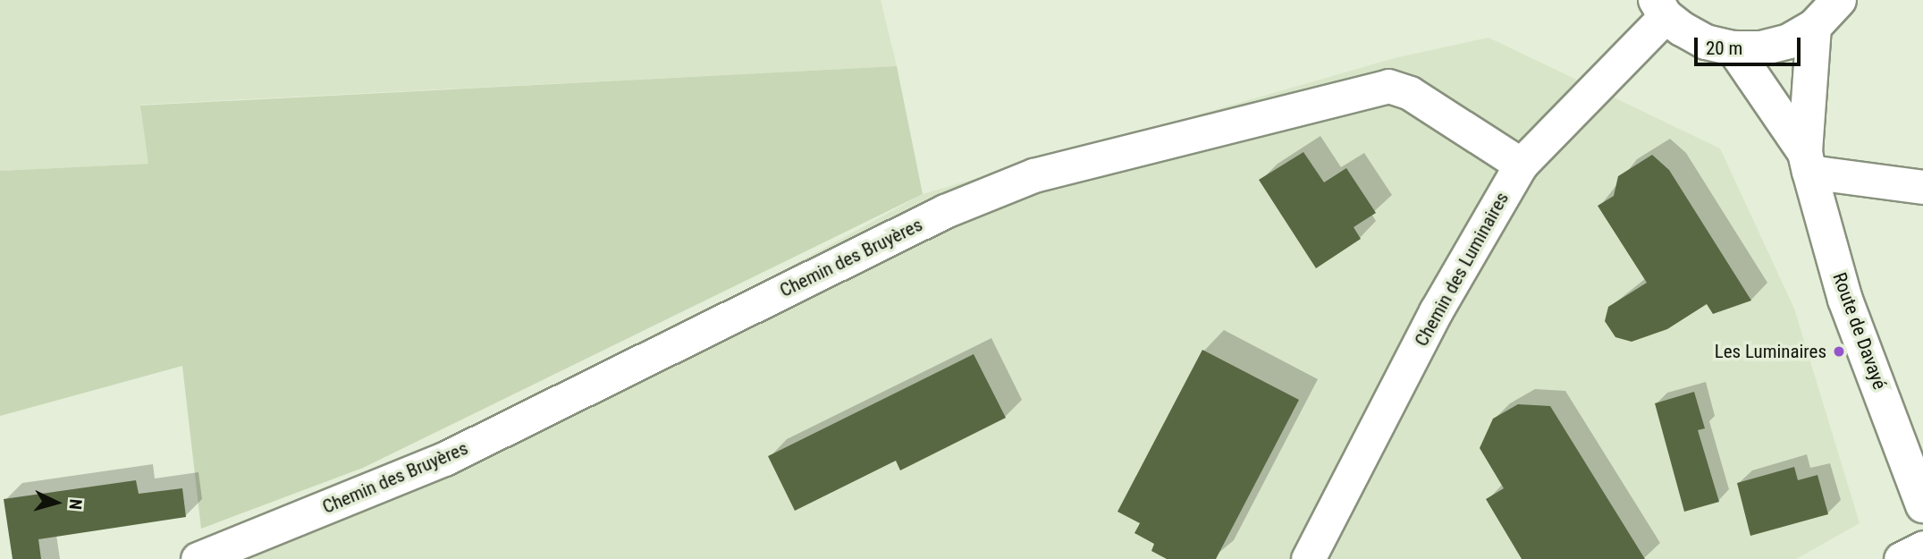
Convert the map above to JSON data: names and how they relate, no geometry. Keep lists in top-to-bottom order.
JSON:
{
  "streets": {
    "street": ["Chemin des Bruyères", "Chemin des Luminaires", "Route de Davayé"]
  },
  "crossings": [
    ["Chemin des Bruyères", "Chemin des Luminaires"]
  ],
  "places": ["Les Luminaires"],
  "scale_bar": "20 m",
  "north": "right"
}
